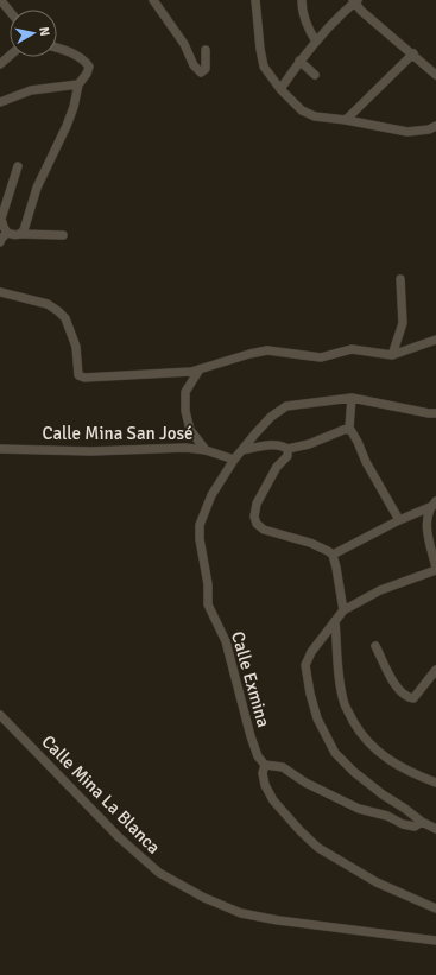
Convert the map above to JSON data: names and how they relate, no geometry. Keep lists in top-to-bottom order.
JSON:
{
  "streets": {
    "street": ["Calle Mina San José", "Calle Exmina", "Calle Mina La Blanca"]
  },
  "crossings": [
    ["Calle Mina San José", "Calle Exmina"]
  ],
  "north": "right"
}
